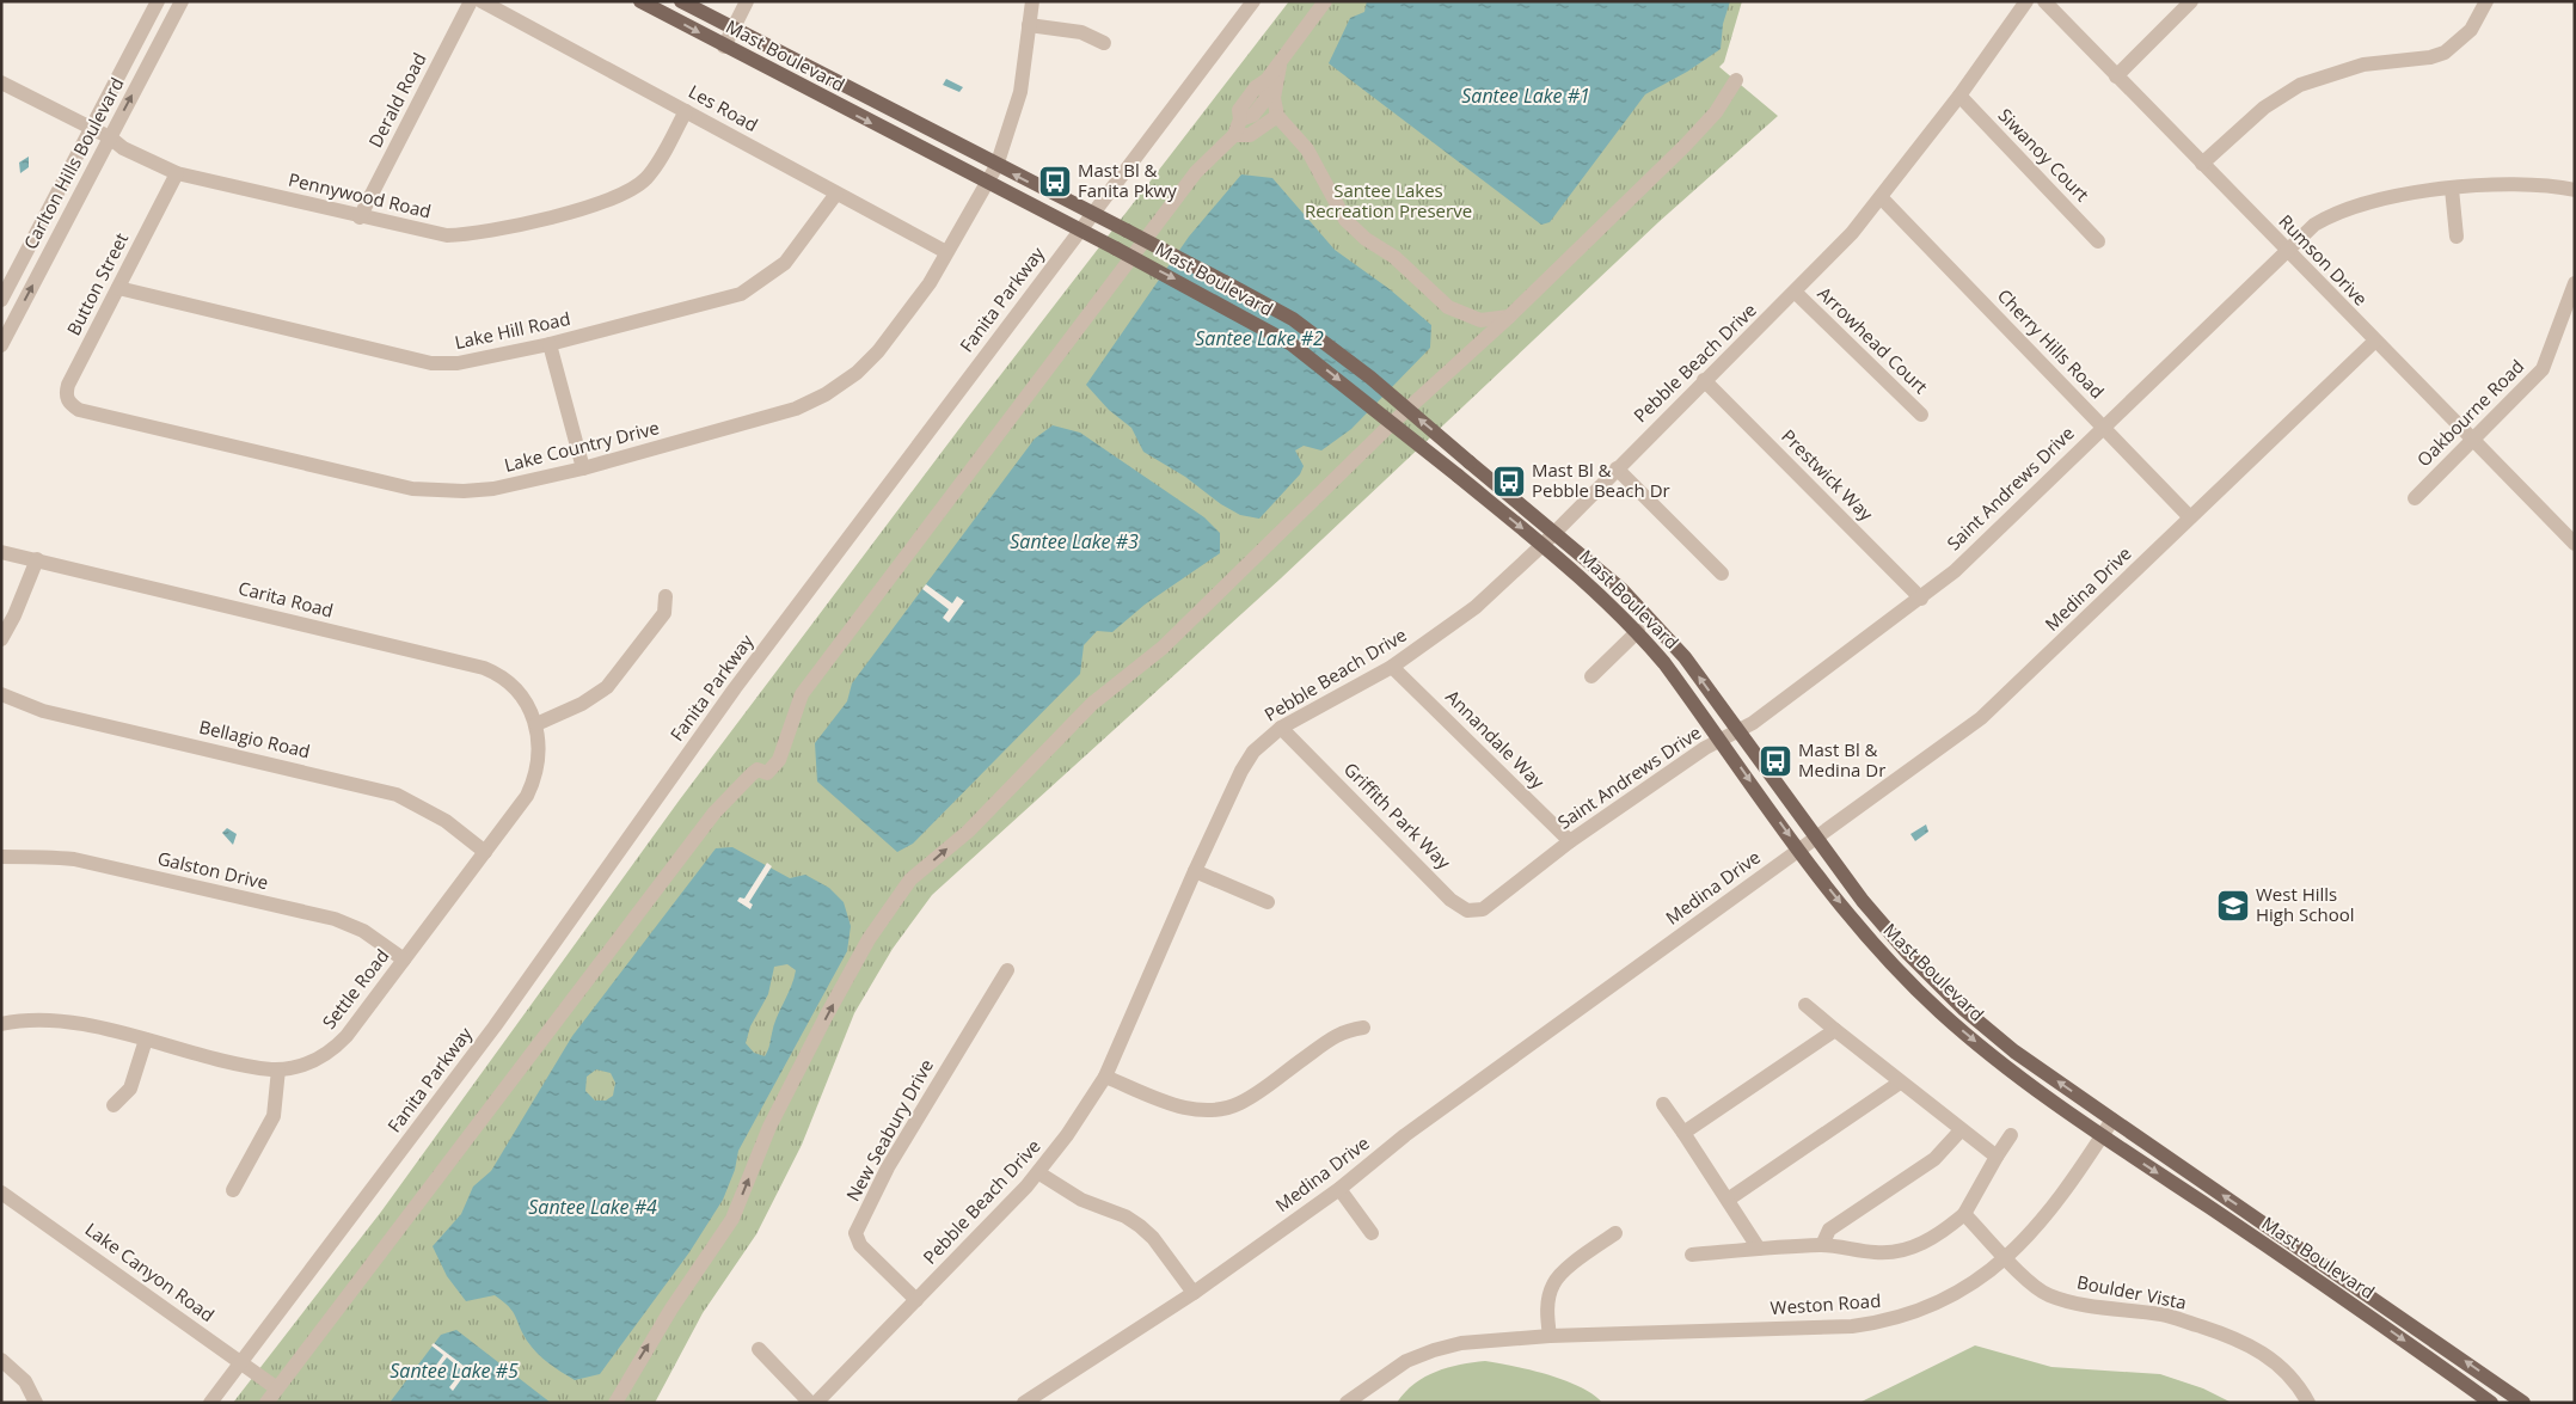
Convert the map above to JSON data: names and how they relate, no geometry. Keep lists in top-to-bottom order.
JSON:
{
  "streets": {
    "main road": ["Mast Boulevard"],
    "street": [
      "Derald Road",
      "Les Road",
      "Siwanoy Court",
      "Carlton Hills Boulevard",
      "Pennywood Road",
      "Rumson Drive",
      "Button Street",
      "Fanita Parkway",
      "Lake Hill Road",
      "Arrowhead Court",
      "Cherry Hills Road",
      "Pebble Beach Drive",
      "Oakbourne Road",
      "Lake Country Drive",
      "Prestwick Way",
      "Saint Andrews Drive",
      "Medina Drive",
      "Carita Road",
      "Bellagio Road",
      "Annandale Way",
      "Griffith Park Way",
      "Galston Drive",
      "Settle Road",
      "New Seabury Drive",
      "Lake Canyon Road",
      "Boulder Vista",
      "Weston Road"
    ]
  },
  "crossings": [
    ["Mast Boulevard", "Fanita Parkway"],
    ["Mast Boulevard", "Pebble Beach Drive"],
    ["Mast Boulevard", "Lake Country Drive"],
    ["Mast Boulevard", "Saint Andrews Drive"],
    ["Mast Boulevard", "Medina Drive"],
    ["Mast Boulevard", "Weston Road"],
    ["Derald Road", "Pennywood Road"],
    ["Les Road", "Pennywood Road"],
    ["Les Road", "Lake Hill Road"],
    ["Les Road", "Lake Country Drive"],
    ["Siwanoy Court", "Pebble Beach Drive"],
    ["Carlton Hills Boulevard", "Pennywood Road"],
    ["Pennywood Road", "Button Street"],
    ["Rumson Drive", "Oakbourne Road"],
    ["Rumson Drive", "Saint Andrews Drive"],
    ["Rumson Drive", "Medina Drive"],
    ["Button Street", "Lake Hill Road"],
    ["Button Street", "Lake Country Drive"],
    ["Fanita Parkway", "Lake Canyon Road"],
    ["Arrowhead Court", "Pebble Beach Drive"],
    ["Cherry Hills Road", "Pebble Beach Drive"],
    ["Cherry Hills Road", "Saint Andrews Drive"],
    ["Cherry Hills Road", "Medina Drive"],
    ["Pebble Beach Drive", "Prestwick Way"],
    ["Pebble Beach Drive", "Annandale Way"],
    ["Pebble Beach Drive", "Griffith Park Way"],
    ["Pebble Beach Drive", "New Seabury Drive"],
    ["Prestwick Way", "Saint Andrews Drive"],
    ["Saint Andrews Drive", "Annandale Way"],
    ["Saint Andrews Drive", "Griffith Park Way"],
    ["Carita Road", "Settle Road"],
    ["Bellagio Road", "Settle Road"],
    ["Galston Drive", "Settle Road"],
    ["Boulder Vista", "Weston Road"]
  ],
  "water": [
    "Santee Lake #1",
    "Santee Lake #2",
    "Santee Lake #3",
    "Santee Lake #4",
    "Santee Lake #5"
  ],
  "parks": ["Santee Lakes Recreation Preserve"],
  "places": {
    "bus stop": ["Mast Bl & Fanita Pkwy", "Mast Bl & Pebble Beach Dr", "Mast Bl & Medina Dr"],
    "school or university": ["West Hills High School"]
  }
}
